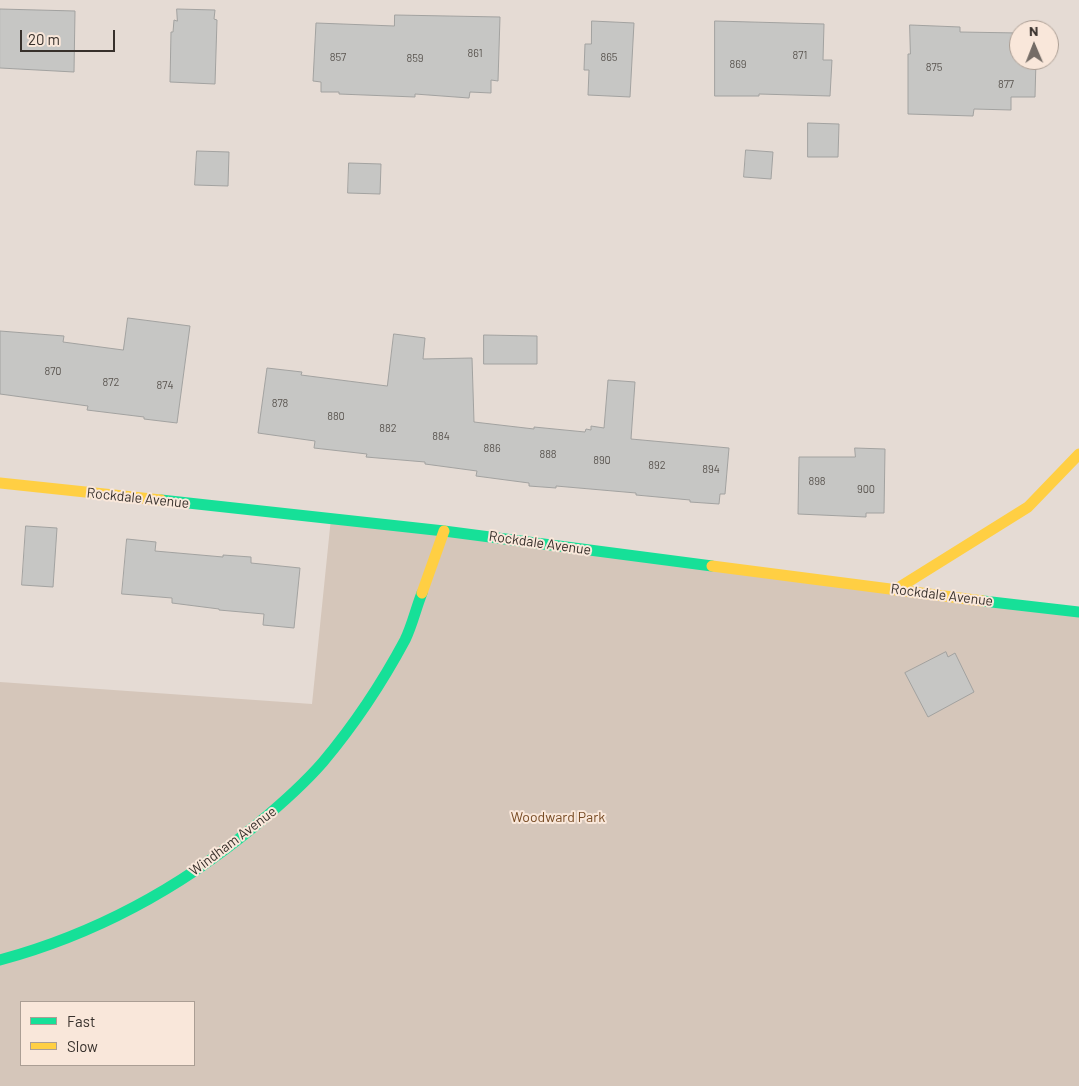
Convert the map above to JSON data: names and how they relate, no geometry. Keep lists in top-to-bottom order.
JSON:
{
  "streets": {
    "street": ["Rockdale Avenue", "Windham Avenue"]
  },
  "crossings": [
    ["Rockdale Avenue", "Windham Avenue"]
  ],
  "parks": ["Woodward Park"],
  "house_numbers": [
    "861",
    "871",
    "857",
    "865",
    "859",
    "869",
    "875",
    "877",
    "870",
    "872",
    "874",
    "878",
    "880",
    "882",
    "884",
    "886",
    "888",
    "890",
    "892",
    "894",
    "898",
    "900"
  ],
  "legend": ["Fast", "Slow"],
  "scale_bar": "20 m",
  "north": "top"
}
